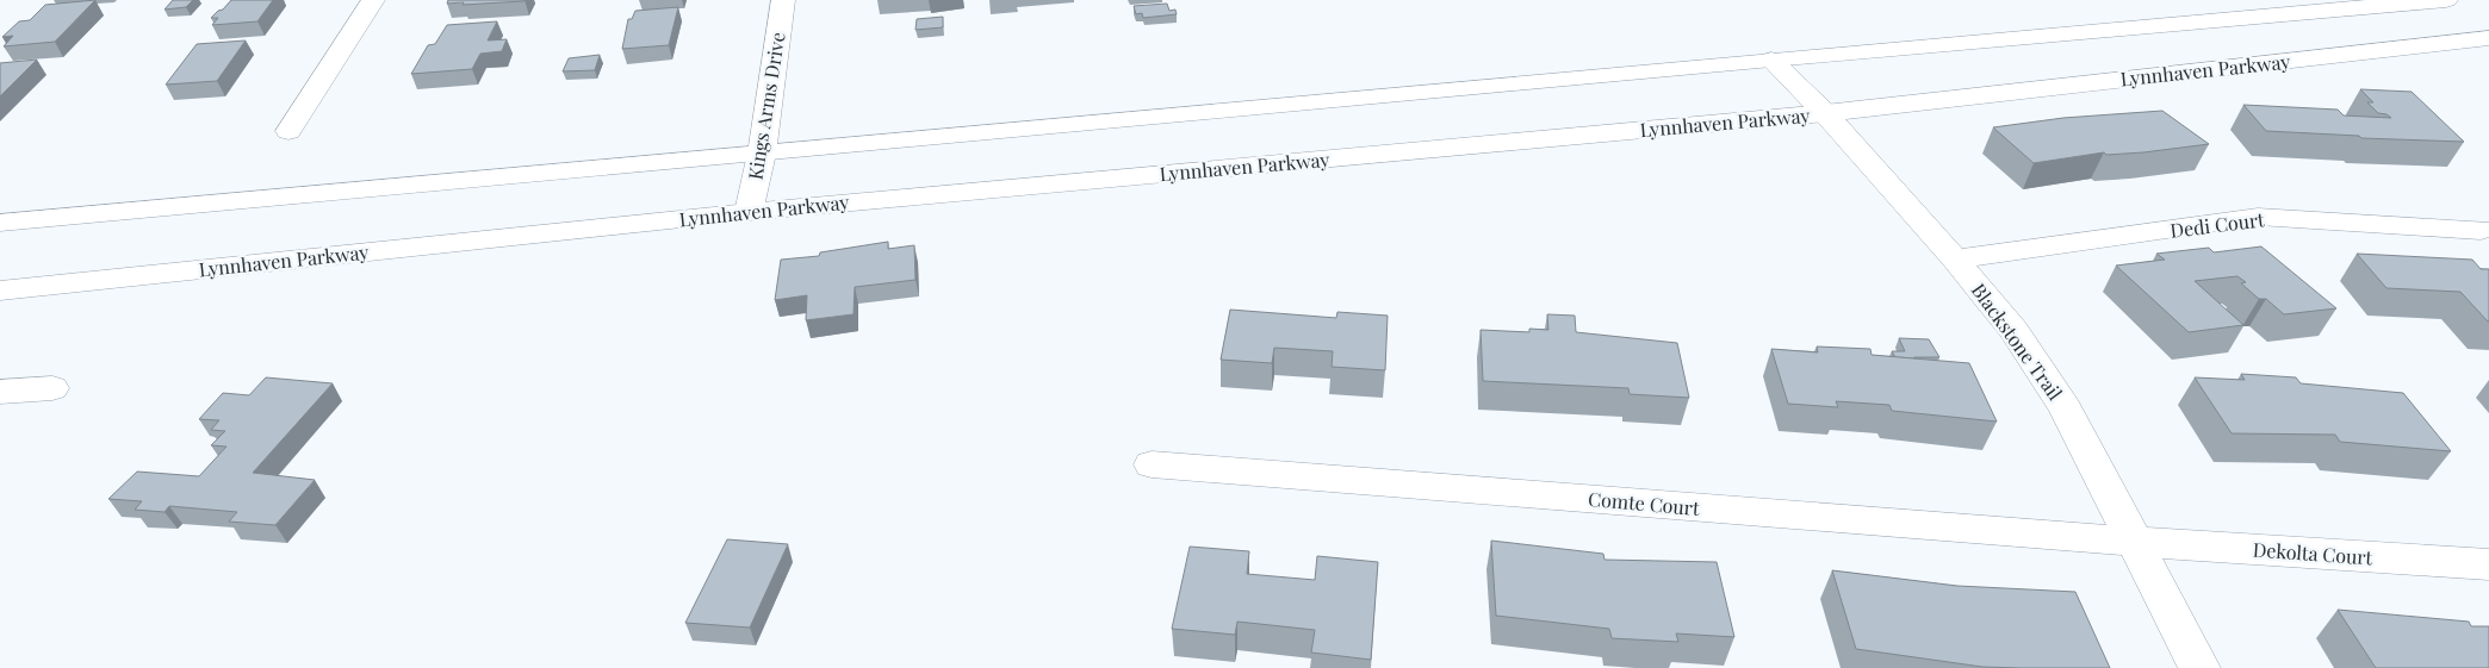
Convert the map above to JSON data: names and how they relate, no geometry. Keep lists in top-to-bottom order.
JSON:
{
  "streets": {
    "main road": [
      "Lynnhaven Parkway",
      "Kings Arms Drive",
      "Dedi Court",
      "Blackstone Trail",
      "Comte Court",
      "Dekolta Court"
    ]
  },
  "crossings": [
    ["Lynnhaven Parkway", "Kings Arms Drive"],
    ["Lynnhaven Parkway", "Blackstone Trail"],
    ["Dedi Court", "Blackstone Trail"],
    ["Blackstone Trail", "Comte Court"],
    ["Blackstone Trail", "Dekolta Court"],
    ["Comte Court", "Dekolta Court"]
  ]
}
